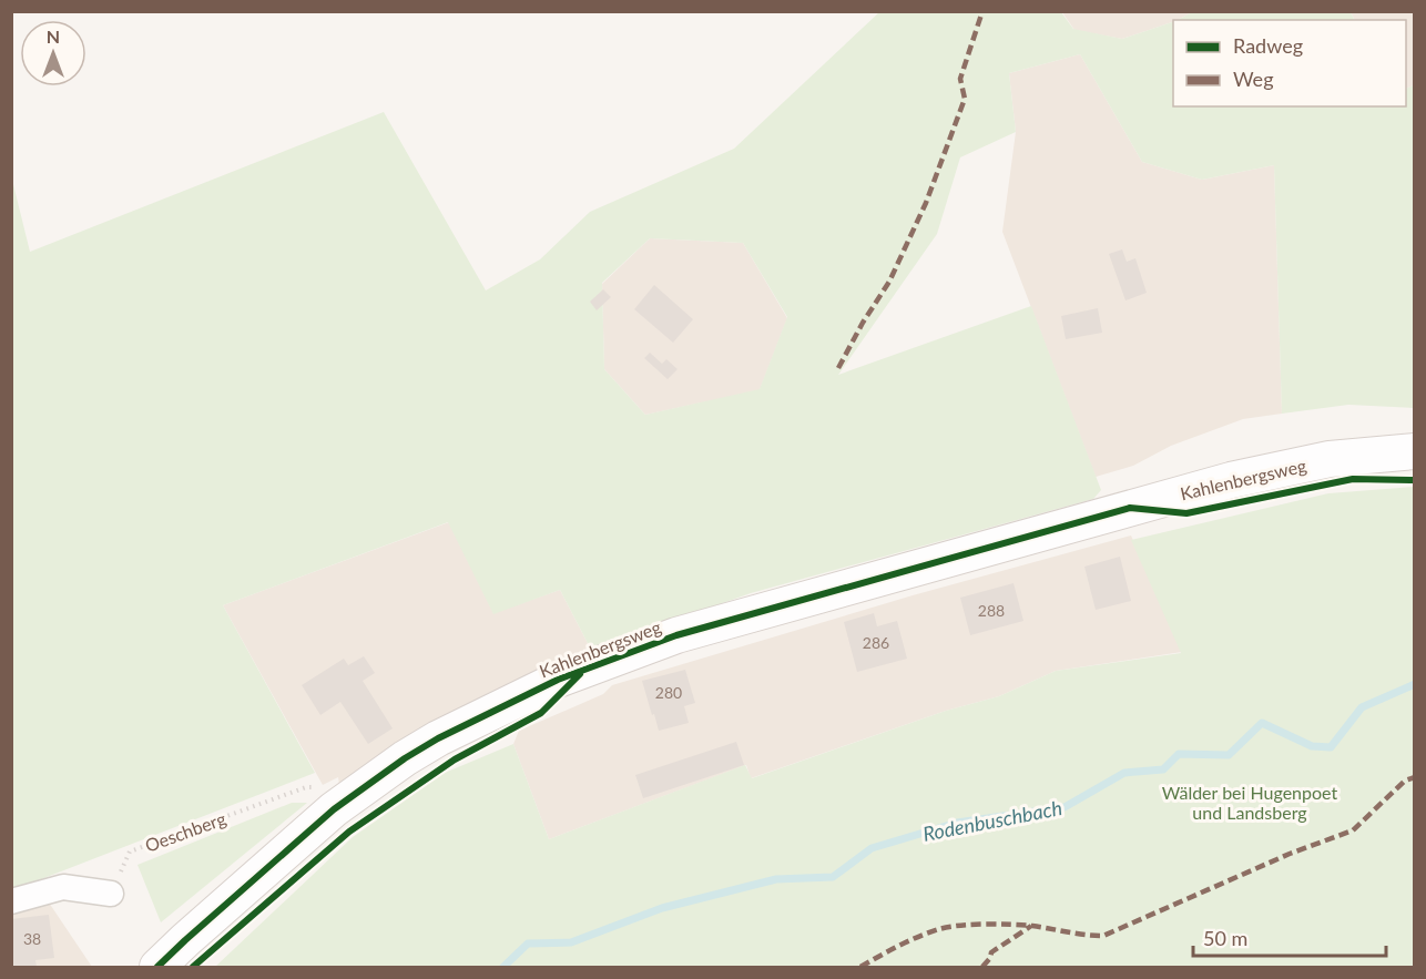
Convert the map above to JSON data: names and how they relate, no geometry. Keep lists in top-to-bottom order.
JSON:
{
  "streets": {
    "street": ["Kahlenbergsweg"],
    "path": ["Oeschberg"]
  },
  "crossings": [
    ["Kahlenbergsweg", "Oeschberg"]
  ],
  "water": ["Rodenbuschbach"],
  "parks": ["Wälder bei Hugenpoet und Landsberg"],
  "house_numbers": [
    "288",
    "286",
    "280",
    "38"
  ],
  "legend": ["Radweg", "Weg"],
  "scale_bar": "50 m",
  "north": "top"
}
